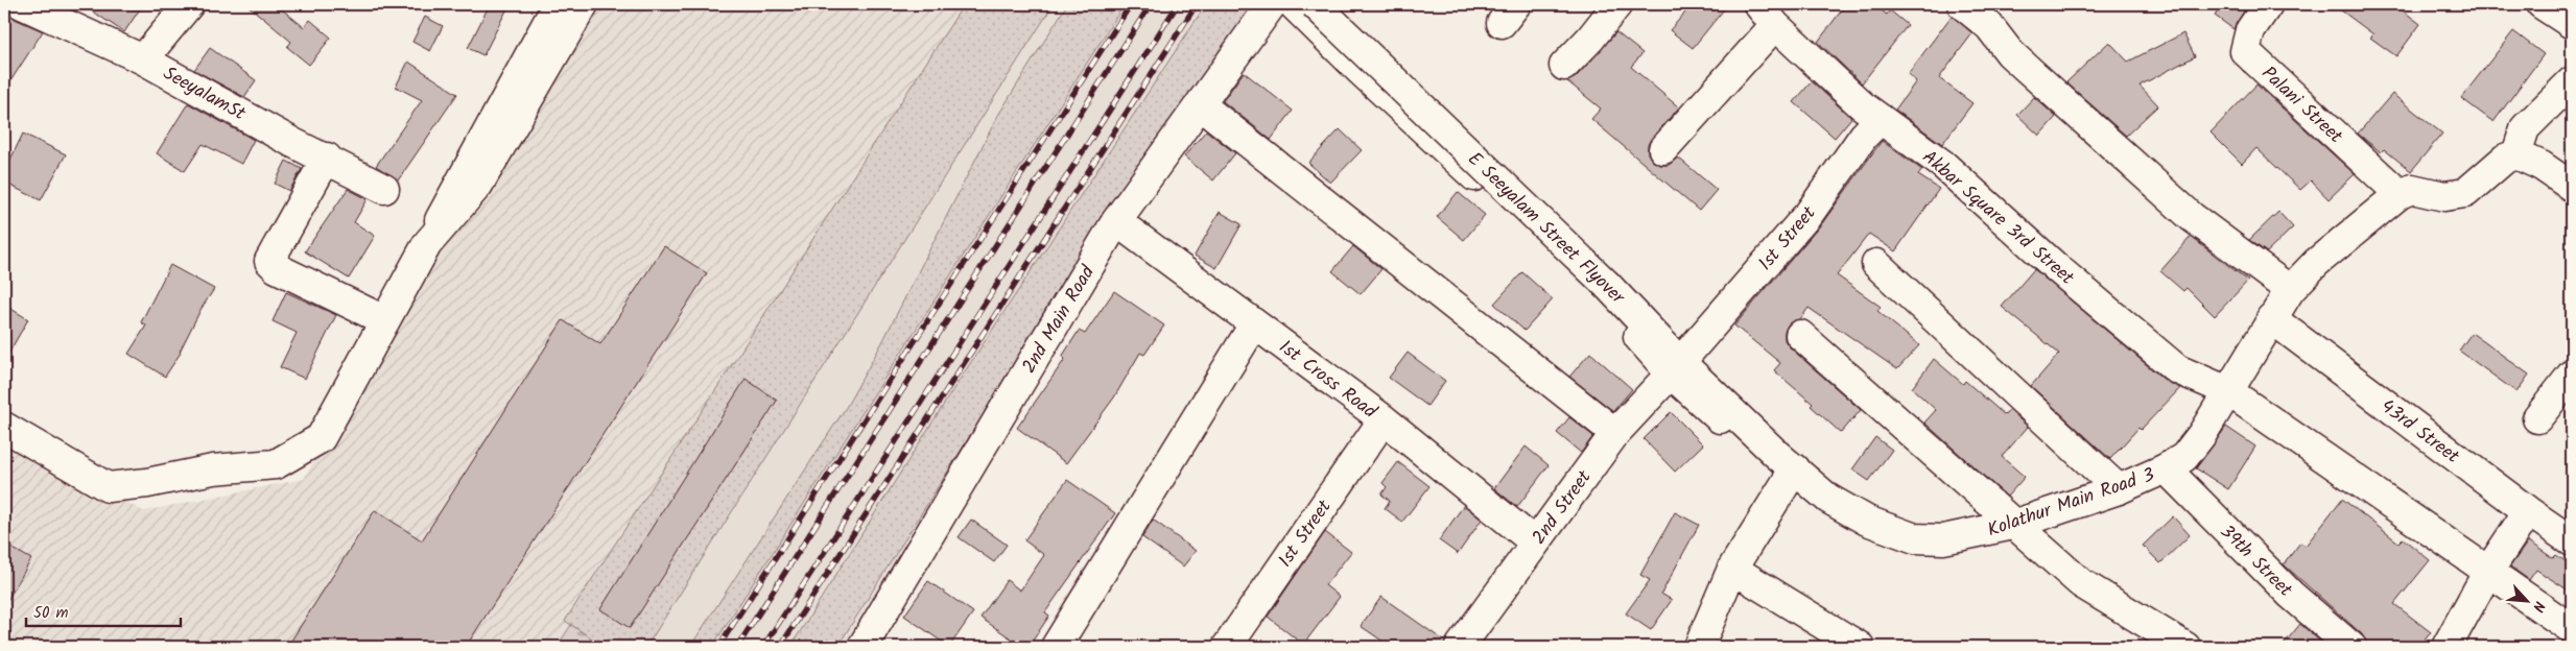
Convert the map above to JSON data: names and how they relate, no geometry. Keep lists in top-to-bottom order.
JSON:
{
  "streets": {
    "street": [
      "SeeyalamSt",
      "Palani Street",
      "Akbar Square 3rd Street",
      "E Seeyalam Street Flyover",
      "1st Street",
      "2nd Main Road",
      "1st Cross Road",
      "43rd Street",
      "Kolathur Main Road 3",
      "2nd Street",
      "39th Street"
    ]
  },
  "crossings": [
    ["Palani Street", "Kolathur Main Road 3"],
    ["Akbar Square 3rd Street", "1st Street"],
    ["Akbar Square 3rd Street", "Kolathur Main Road 3"],
    ["E Seeyalam Street Flyover", "Kolathur Main Road 3"],
    ["1st Street", "1st Cross Road"],
    ["1st Street", "2nd Street"],
    ["2nd Main Road", "1st Cross Road"],
    ["1st Cross Road", "2nd Street"],
    ["43rd Street", "Kolathur Main Road 3"],
    ["Kolathur Main Road 3", "39th Street"]
  ],
  "scale_bar": "50 m",
  "north": "bottom right"
}
